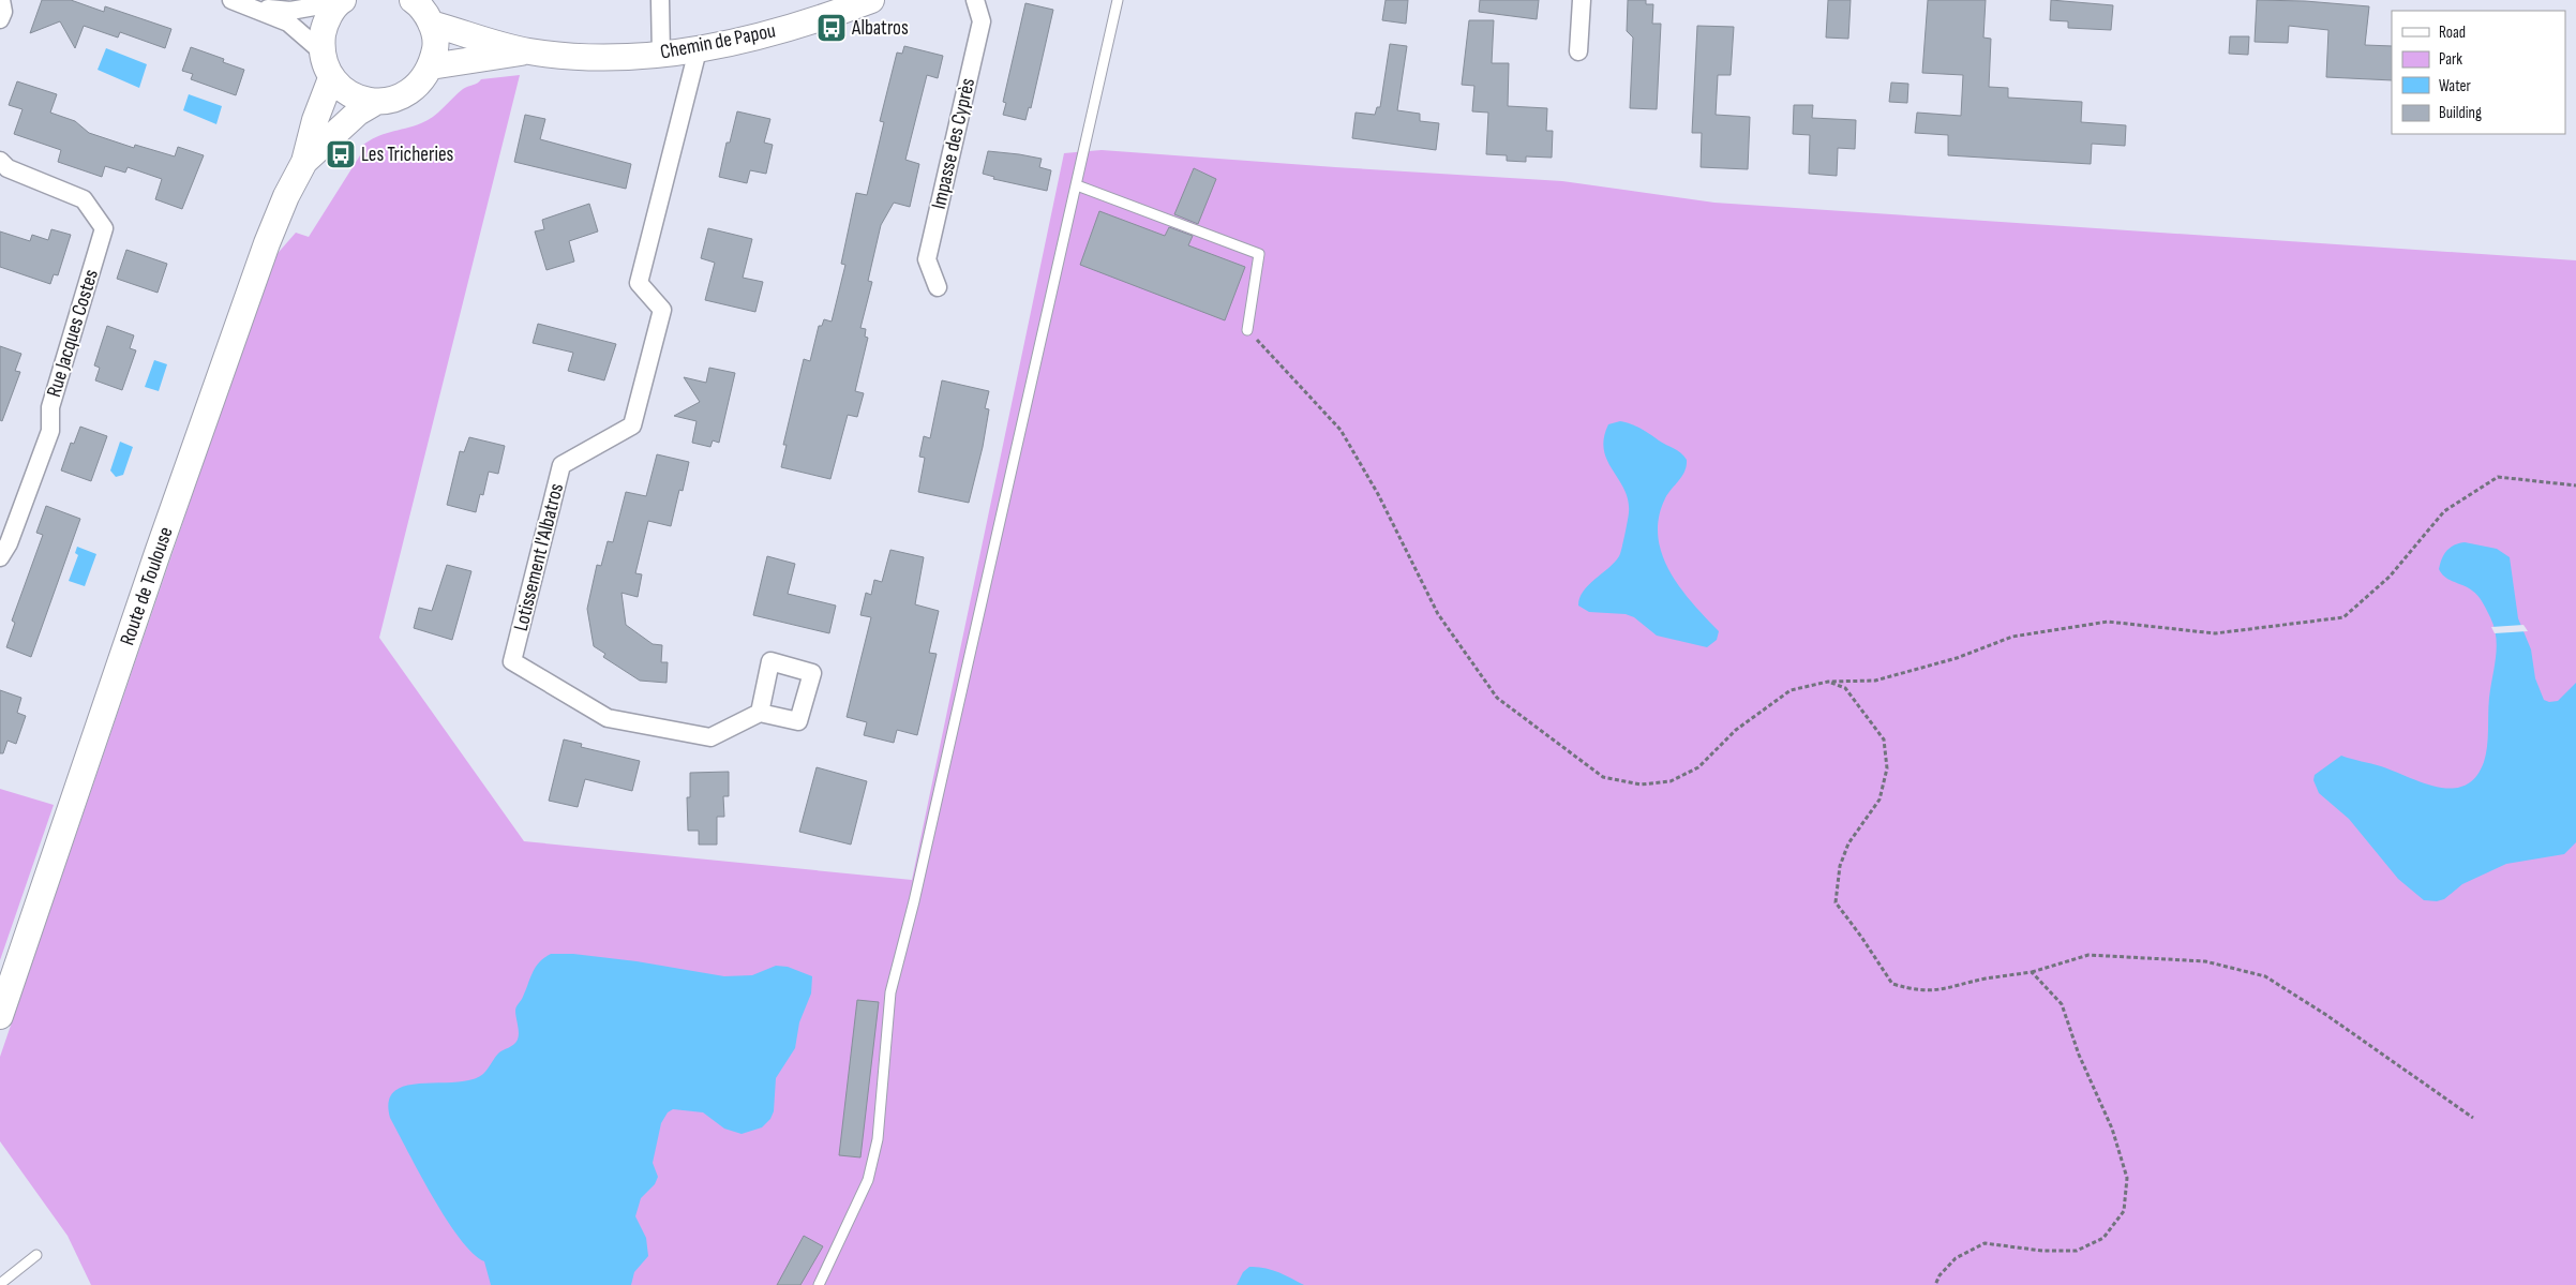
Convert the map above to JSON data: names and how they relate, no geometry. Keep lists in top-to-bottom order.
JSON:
{
  "streets": {
    "main road": ["Chemin de Papou", "Route de Toulouse"],
    "street": ["Impasse des Cyprès", "Rue Jacques Costes", "Lotissement l'Albatros"]
  },
  "crossings": [
    ["Chemin de Papou", "Lotissement l'Albatros"]
  ],
  "places": {
    "bus stop": ["Albatros", "Les Tricheries"]
  },
  "legend": [
    "Road",
    "Park",
    "Water",
    "Building"
  ]
}
